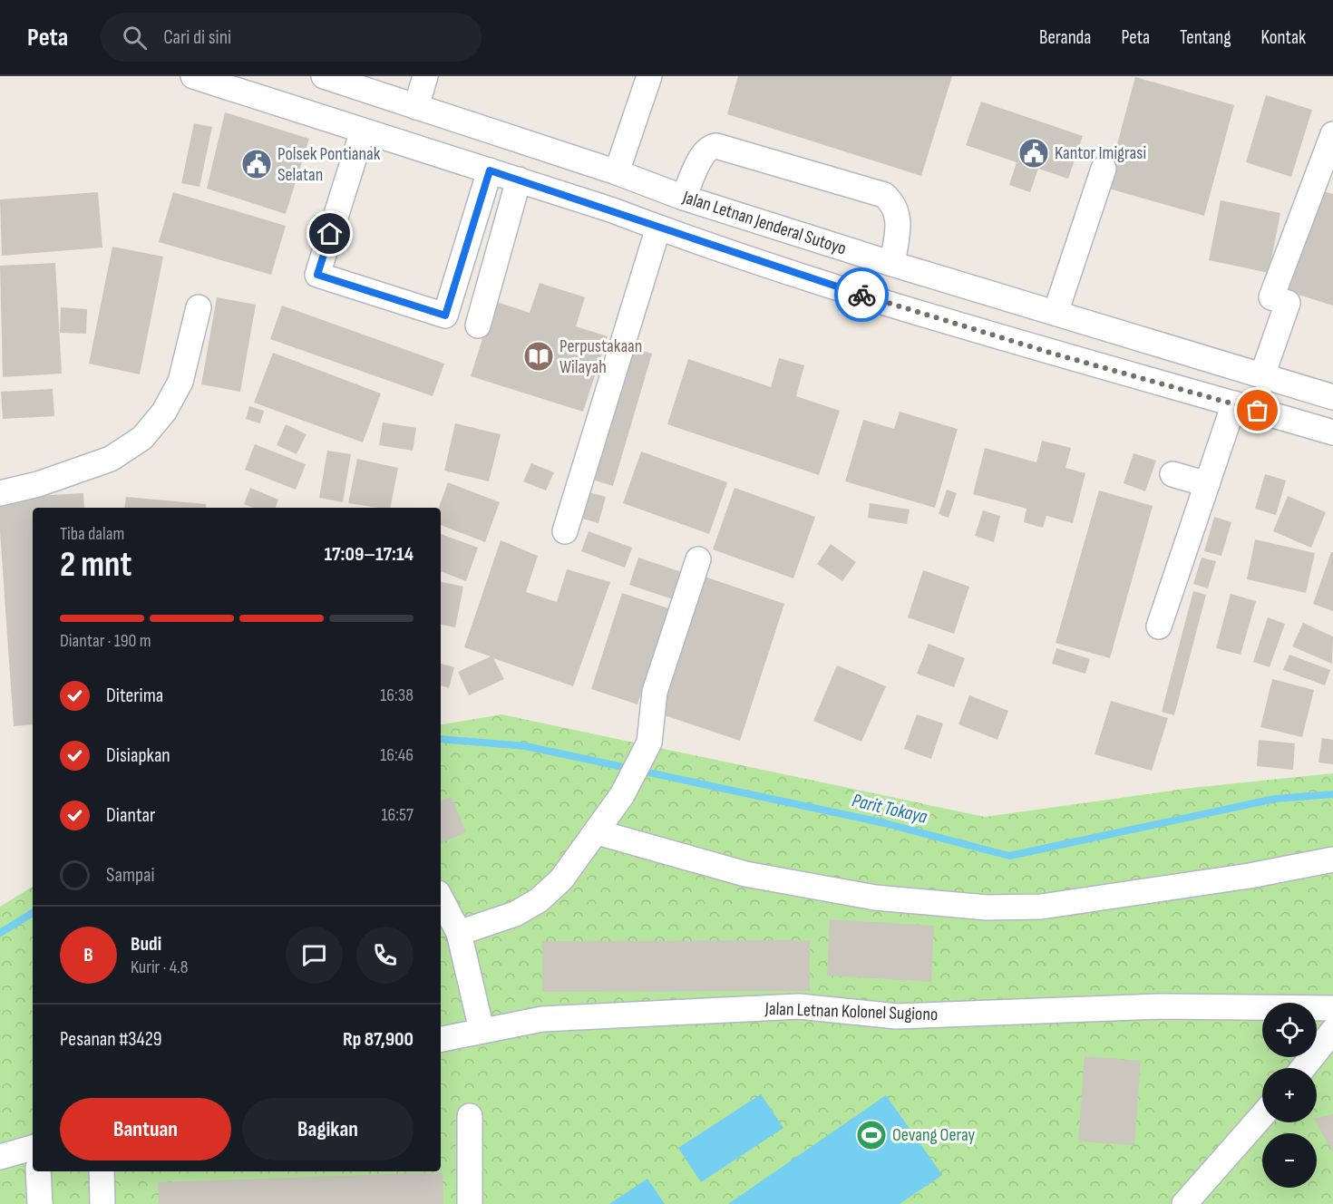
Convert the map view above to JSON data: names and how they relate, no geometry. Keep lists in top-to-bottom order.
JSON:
{
  "streets": {
    "street": ["Jalan Letnan Jenderal Sutoyo", "Jalan Letnan Kolonel Sugiono"]
  },
  "water": ["Parit Tokaya"],
  "places": {
    "public building": ["Kantor Imigrasi", "Polsek Pontianak Selatan"],
    "library": ["Perpustakaan Wilayah"],
    "sports": ["Oevang Oeray"]
  },
  "page": {
    "header": "Peta",
    "search": "Cari di sini",
    "nav": [
      "Beranda",
      "Peta",
      "Tentang",
      "Kontak"
    ],
    "heading": ["2 mnt", "Tiba dalam", "17:09–17:14"],
    "panel": [
      "Budi",
      "Kurir · 4.8",
      "Pesanan #3429",
      "Rp 87,900"
    ],
    "bar": "Diantar · 190 m",
    "list": [
      ["Diterima", "16:38"],
      ["Disiapkan", "16:46"],
      ["Diantar", "16:57"],
      "Sampai"
    ],
    "round": "B",
    "map_buttons": ["+", "−"],
    "buttons": ["Bantuan", "Bagikan"]
  }
}
